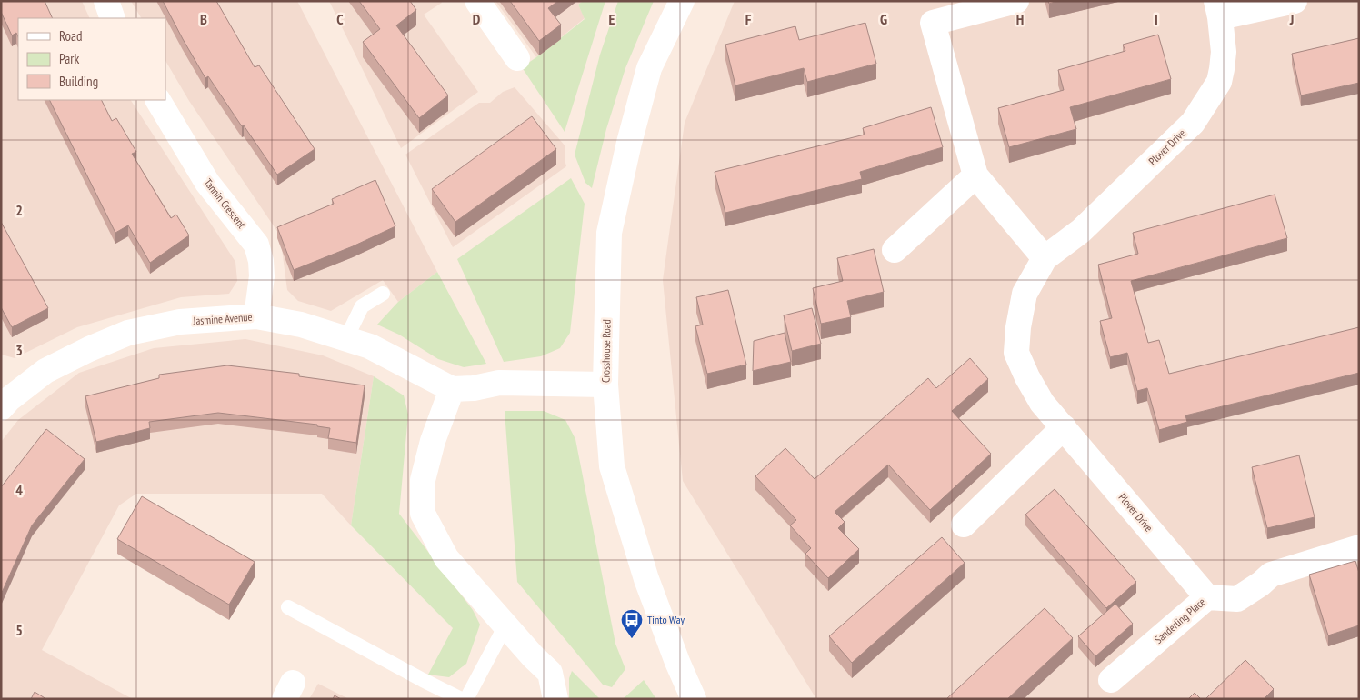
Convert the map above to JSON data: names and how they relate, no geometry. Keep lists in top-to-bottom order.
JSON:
{
  "streets": {
    "street": [
      "Plover Drive",
      "Tannin Crescent",
      "Jasmine Avenue",
      "Crosshouse Road",
      "Sanderling Place"
    ]
  },
  "crossings": [
    ["Plover Drive", "Sanderling Place"],
    ["Tannin Crescent", "Jasmine Avenue"]
  ],
  "places": {
    "bus stop": ["Tinto Way"]
  },
  "legend": ["Road", "Park", "Building"],
  "grid": {
    "columns": [
      "B",
      "C",
      "D",
      "E",
      "F",
      "G",
      "H",
      "I",
      "J"
    ],
    "rows": [
      "2",
      "3",
      "4",
      "5"
    ]
  }
}
